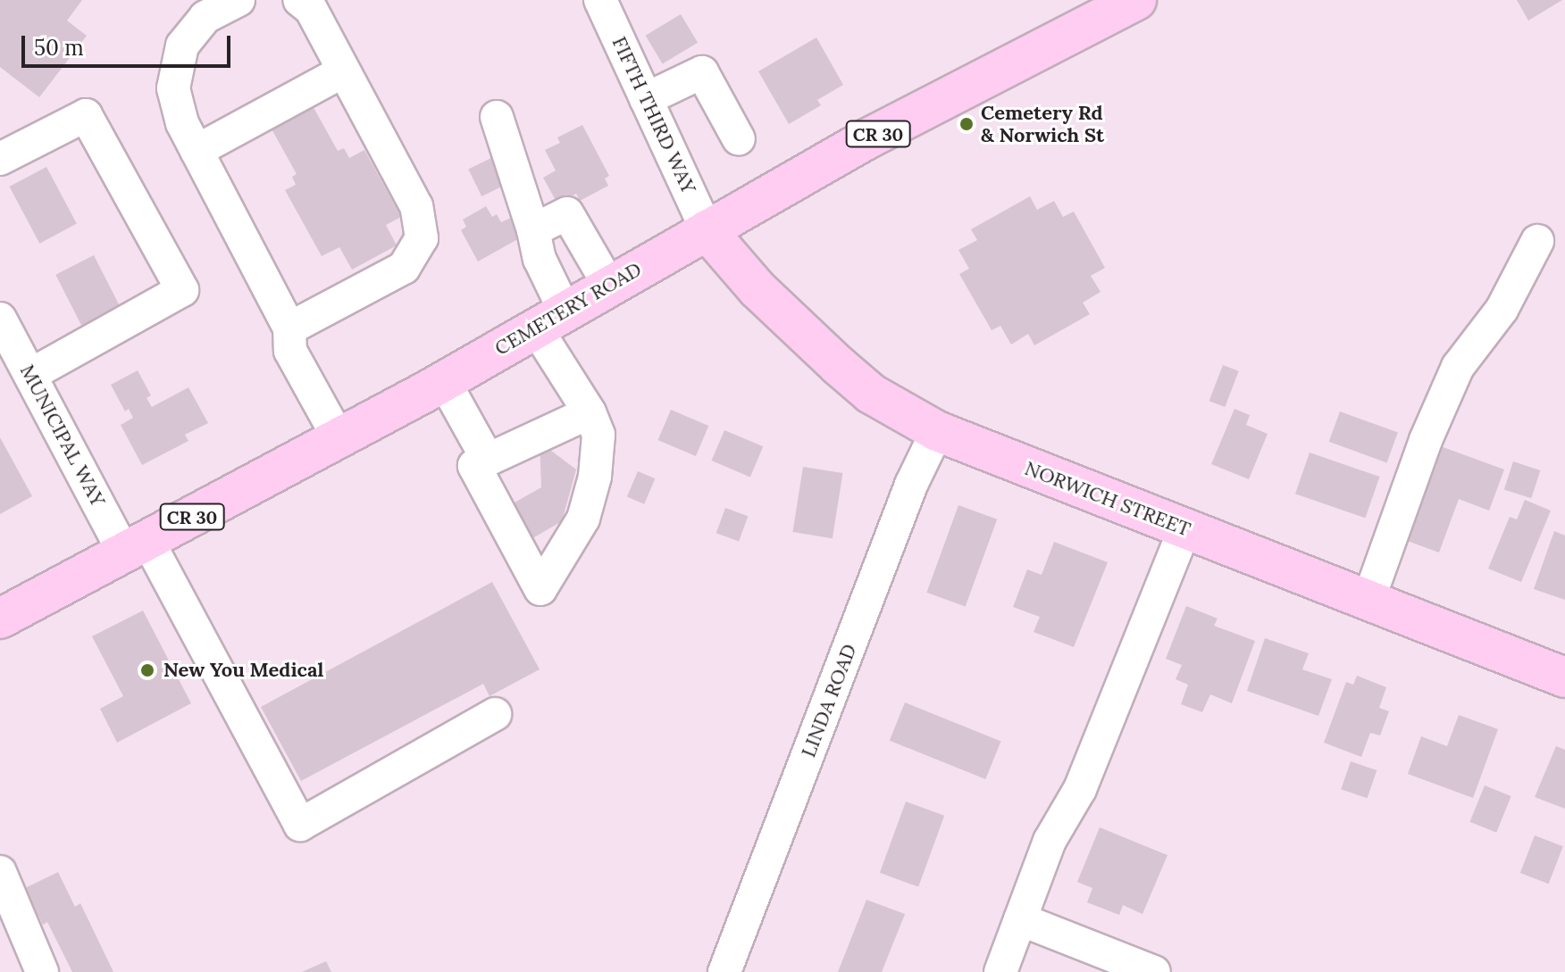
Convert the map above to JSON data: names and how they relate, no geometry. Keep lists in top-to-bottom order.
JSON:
{
  "streets": {
    "main road": ["CR 30", "CEMETERY ROAD", "NORWICH STREET"],
    "street": ["FIFTH THIRD WAY", "MUNICIPAL WAY", "LINDA ROAD"]
  },
  "crossings": [
    ["FIFTH THIRD WAY", "CEMETERY ROAD"],
    ["FIFTH THIRD WAY", "NORWICH STREET"],
    ["CEMETERY ROAD", "MUNICIPAL WAY"],
    ["CEMETERY ROAD", "NORWICH STREET"],
    ["NORWICH STREET", "LINDA ROAD"]
  ],
  "places": ["Cemetery Rd & Norwich St", "New You Medical"],
  "scale_bar": "50 m"
}
